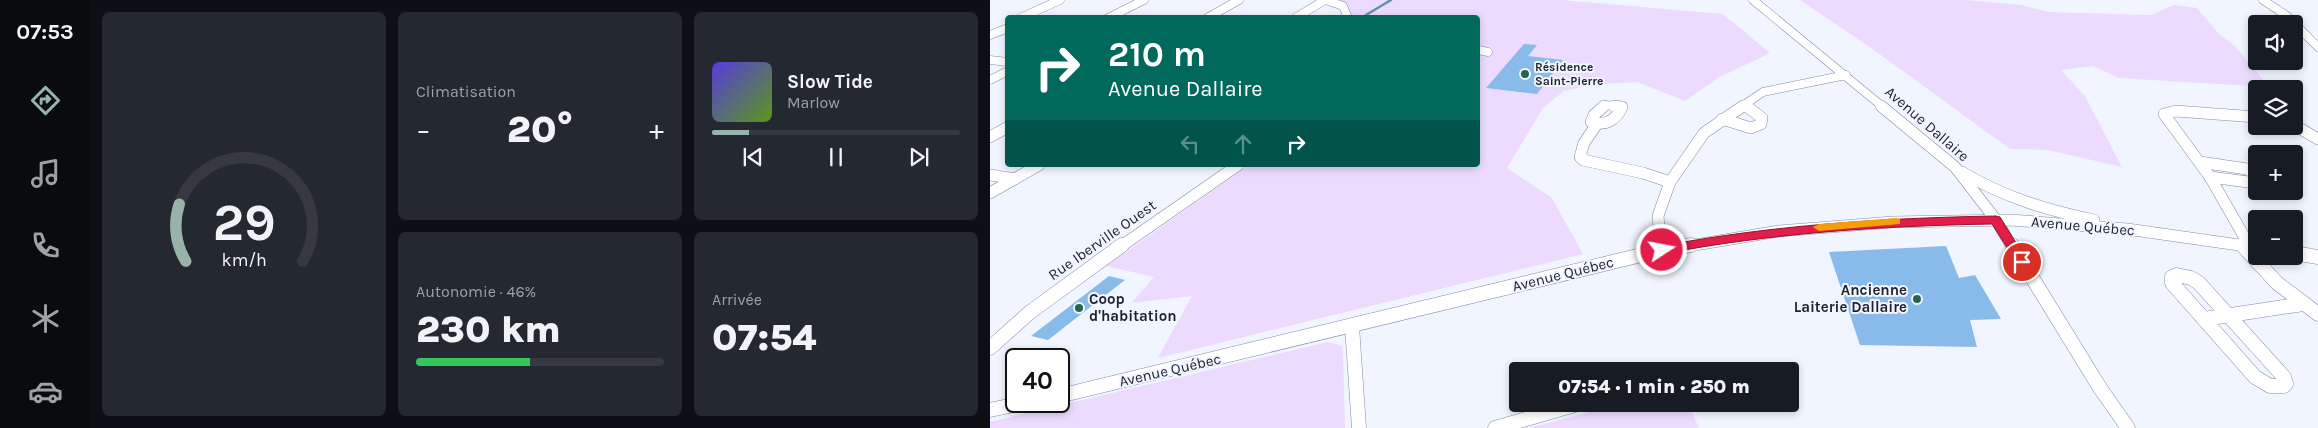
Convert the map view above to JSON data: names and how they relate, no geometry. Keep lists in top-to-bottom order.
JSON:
{
  "streets": {
    "street": ["Avenue Dallaire", "Avenue Québec", "Rue Iberville Ouest"]
  },
  "crossings": [
    ["Avenue Dallaire", "Avenue Québec"]
  ],
  "places": ["Résidence Saint-Pierre", "Ancienne Laiterie Dallaire", "Coop d'habitation"],
  "page": {
    "tabs": "07:53",
    "tile": [
      "Climatisation",
      ["Autonomie · 46%", "230 km"],
      ["Arrivée", "07:54"]
    ],
    "map_buttons": ["+", "−"],
    "turn": ["210 m", "Avenue Dallaire"],
    "song": ["Slow Tide", "Marlow"],
    "heat": ["−", "20°", "+"],
    "limit": "40",
    "trip": "07:54 · 1 min · 250 m",
    "gauge": ["29", "km/h"]
  }
}
